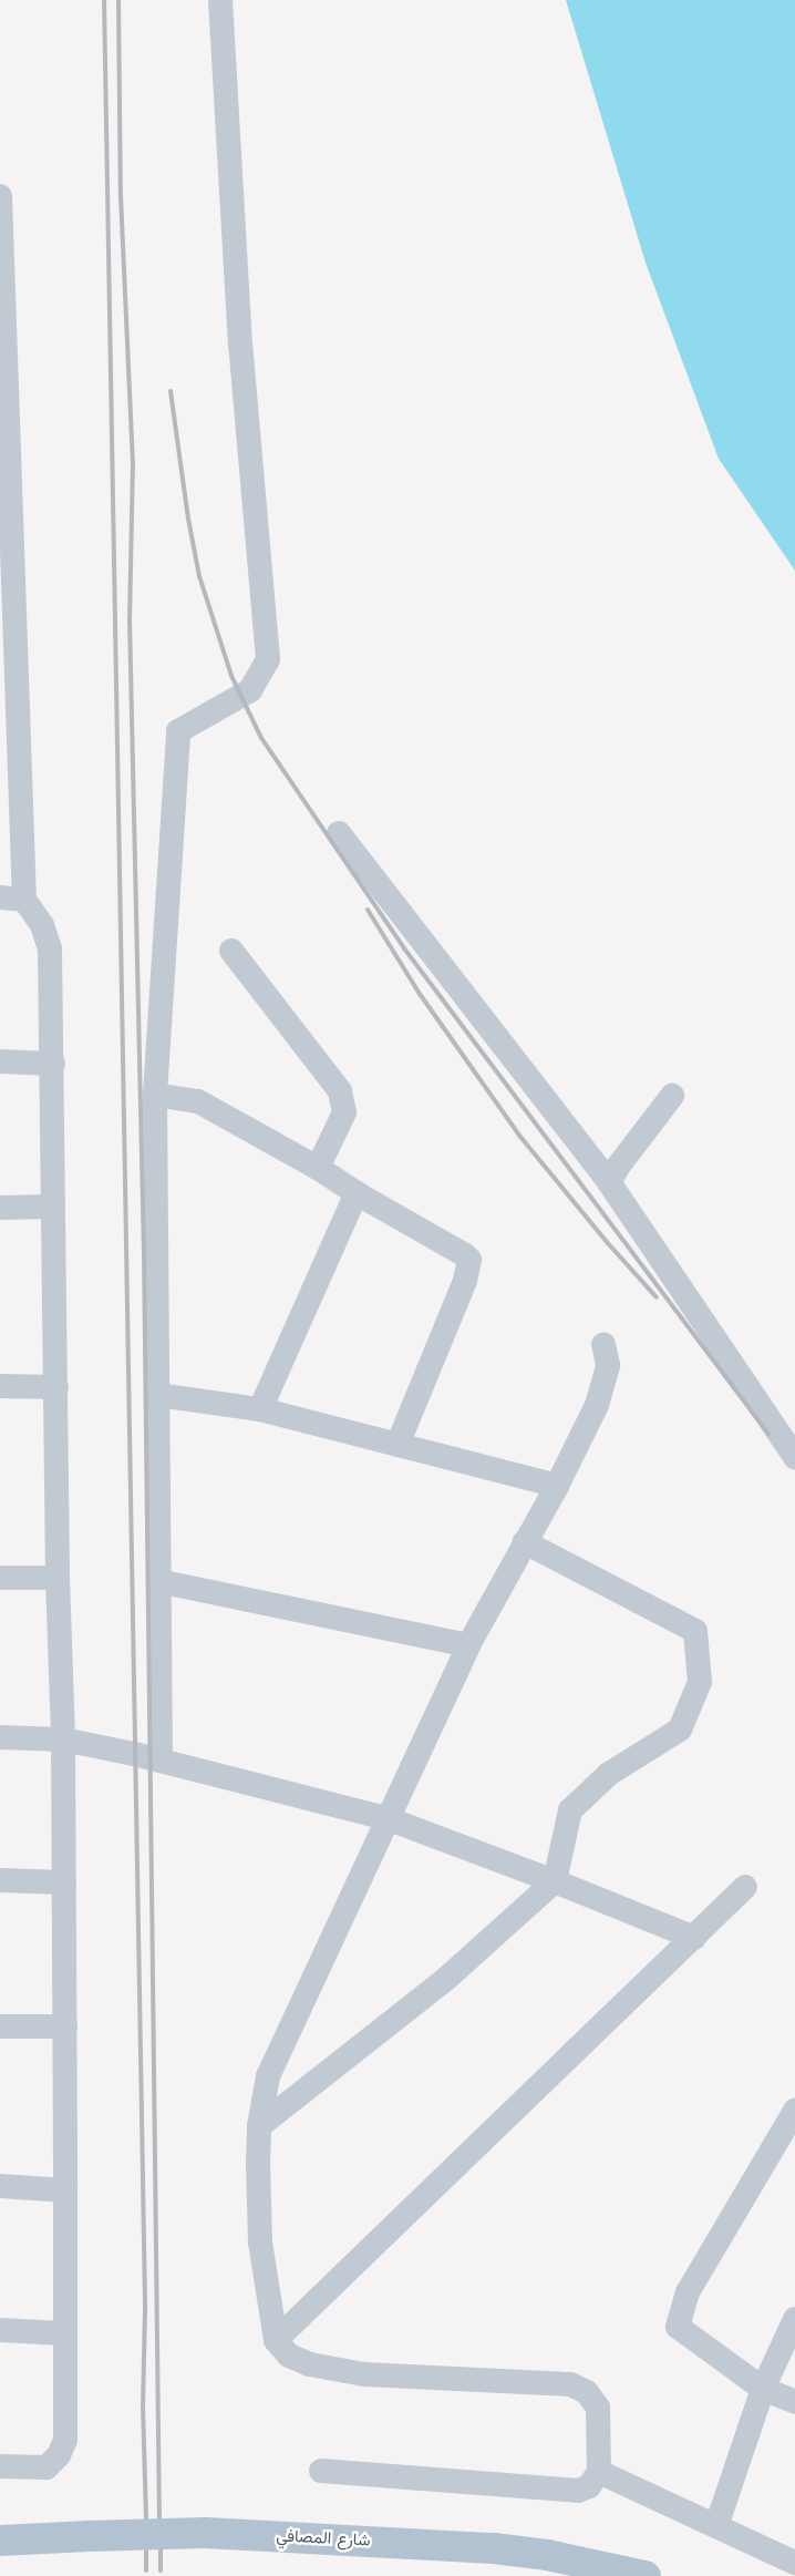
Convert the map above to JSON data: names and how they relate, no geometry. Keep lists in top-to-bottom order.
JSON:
{
  "streets": {
    "main road": ["شارع المصافي"]
  }
}
